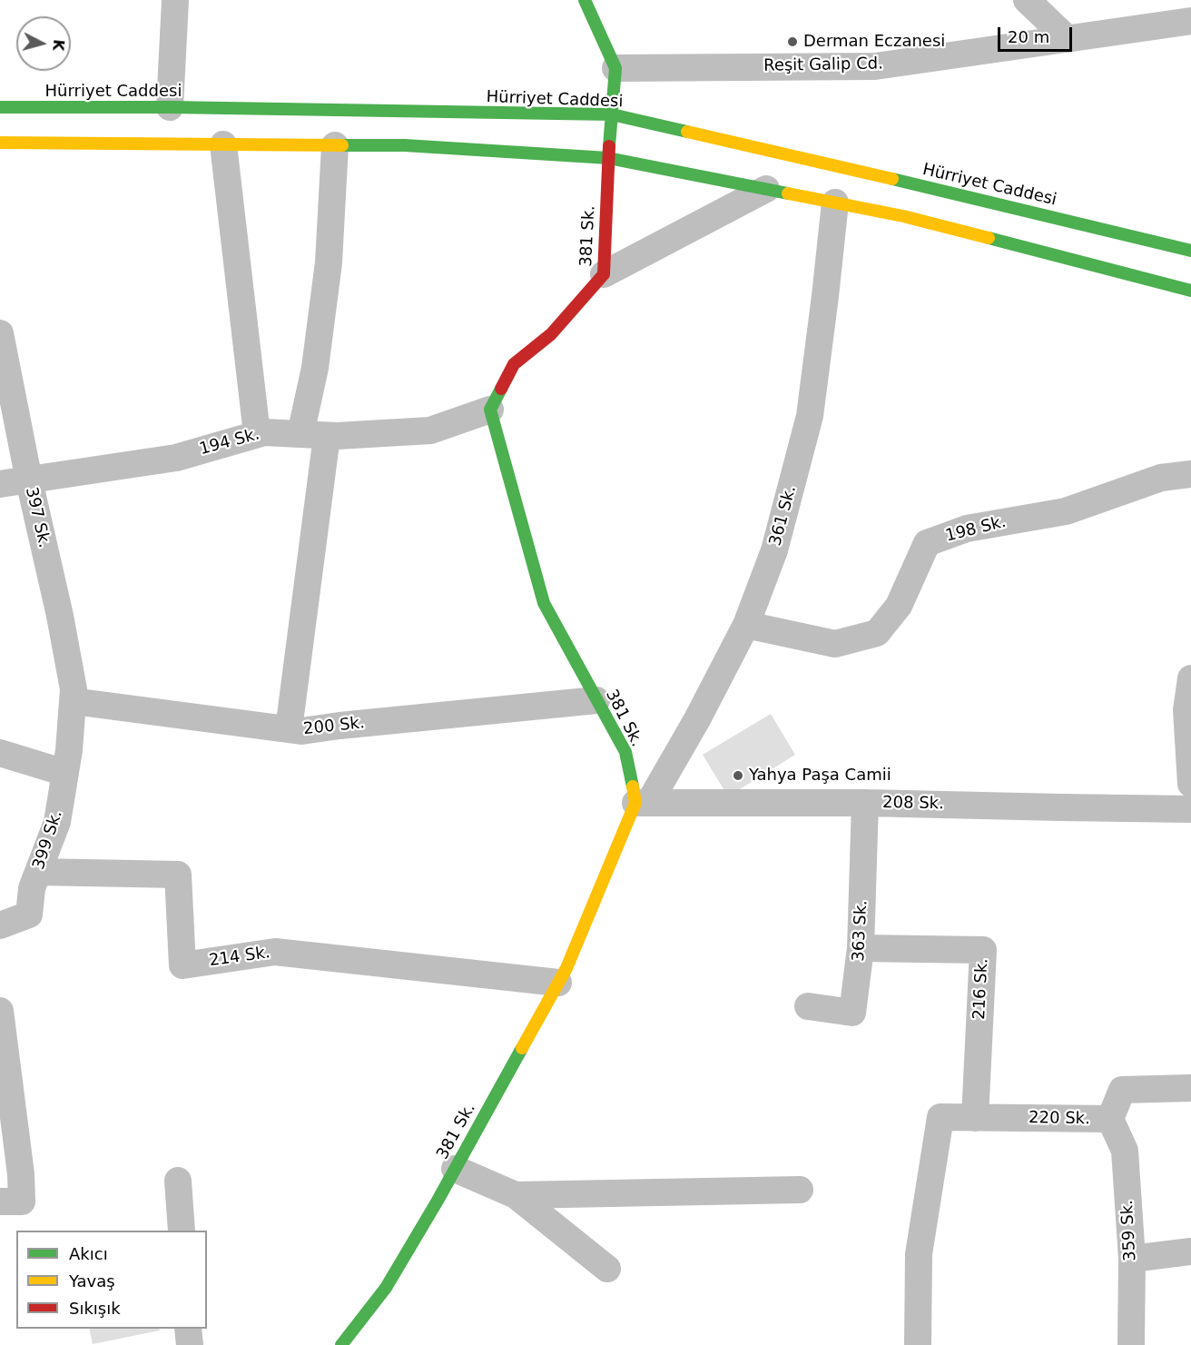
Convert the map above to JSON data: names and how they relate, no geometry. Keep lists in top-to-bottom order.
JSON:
{
  "streets": {
    "main road": ["Hürriyet Caddesi", "381 Sk."],
    "street": [
      "Reşit Galip Cd.",
      "194 Sk.",
      "361 Sk.",
      "397 Sk.",
      "198 Sk.",
      "200 Sk.",
      "208 Sk.",
      "399 Sk.",
      "363 Sk.",
      "214 Sk.",
      "216 Sk.",
      "220 Sk.",
      "359 Sk."
    ]
  },
  "crossings": [
    ["Reşit Galip Cd.", "381 Sk."],
    ["Hürriyet Caddesi", "381 Sk."],
    ["381 Sk.", "194 Sk."],
    ["381 Sk.", "361 Sk."],
    ["381 Sk.", "200 Sk."],
    ["381 Sk.", "208 Sk."],
    ["381 Sk.", "214 Sk."],
    ["194 Sk.", "397 Sk."],
    ["361 Sk.", "198 Sk."],
    ["361 Sk.", "208 Sk."],
    ["397 Sk.", "200 Sk."],
    ["397 Sk.", "399 Sk."],
    ["200 Sk.", "399 Sk."],
    ["208 Sk.", "363 Sk."],
    ["399 Sk.", "214 Sk."],
    ["363 Sk.", "216 Sk."],
    ["216 Sk.", "220 Sk."],
    ["220 Sk.", "359 Sk."]
  ],
  "places": ["Derman Eczanesi", "Yahya Paşa Camii"],
  "legend": ["Akıcı", "Yavaş", "Sıkışık"],
  "scale_bar": "20 m",
  "north": "right"
}
